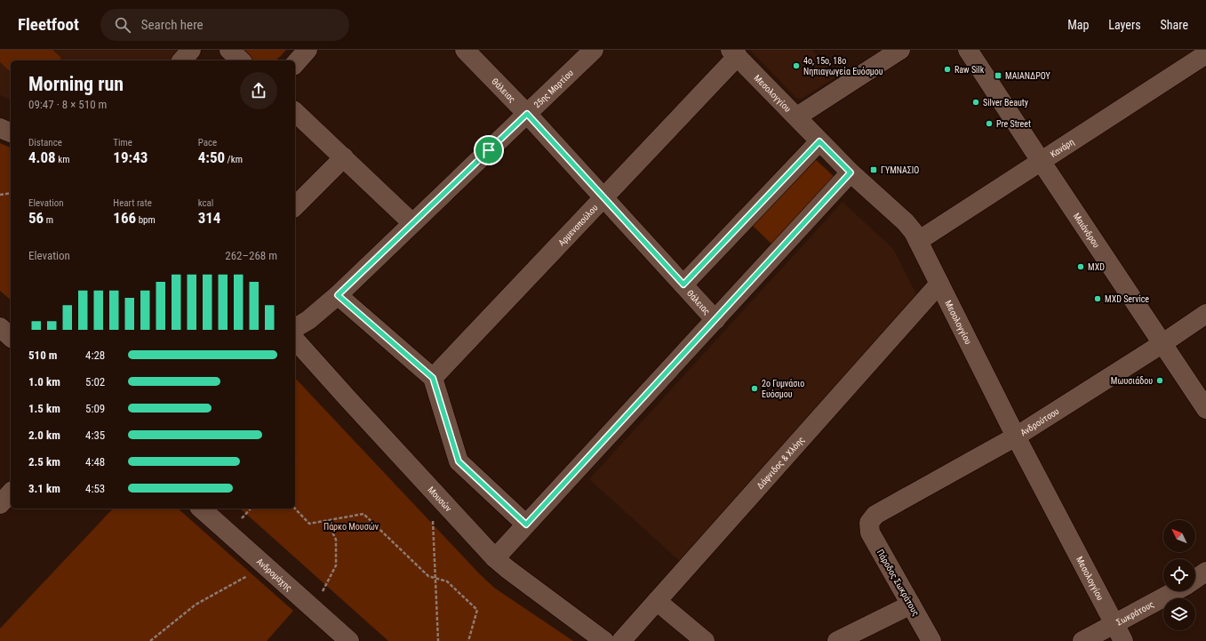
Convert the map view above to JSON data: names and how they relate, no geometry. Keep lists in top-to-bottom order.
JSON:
{
  "streets": {
    "street": [
      "25ης Μαρτίου",
      "Θάλειας",
      "Μεσολογγίου",
      "Κανάρη",
      "Αρμενοπούλου",
      "Μαιάνδρου",
      "Ανδρούτσου",
      "Δάφνιδος & Χλόης",
      "Μουσών",
      "Ανδρομάχης",
      "Πάροδος Σωκράτους",
      "Σωκράτους"
    ]
  },
  "crossings": [
    ["25ης Μαρτίου", "Θάλειας"],
    ["Θάλειας", "Αρμενοπούλου"],
    ["Μεσολογγίου", "Κανάρη"],
    ["Μεσολογγίου", "Αρμενοπούλου"],
    ["Μεσολογγίου", "Ανδρούτσου"],
    ["Μεσολογγίου", "Δάφνιδος & Χλόης"],
    ["Μεσολογγίου", "Σωκράτους"],
    ["Κανάρη", "Μαιάνδρου"],
    ["Μαιάνδρου", "Ανδρούτσου"],
    ["Ανδρούτσου", "Πάροδος Σωκράτους"]
  ],
  "parks": ["Πάρκο Μουσών"],
  "places": {
    "other": [
      "4ο, 15ο, 18ο Νηπιαγωγεία Ευόσμου",
      "Raw Silk",
      "Silver Beauty",
      "Pre Street",
      "MXD",
      "MXD Service",
      "Μωυσιάδου",
      "2ο Γυμνάσιο Ευόσμου"
    ],
    "transit": ["ΜΑΙΑΝΔΡΟΥ", "ΓΥΜΝΑΣΙΟ"]
  },
  "north": "top left",
  "page": {
    "header": "Fleetfoot",
    "search": "Search here",
    "nav": ["Map", "Layers", "Share"],
    "heading": ["Morning run", "09:47 · 8 × 510 m"],
    "stats": [
      ["Distance", "4.08 km"],
      ["Time", "19:43"],
      ["Pace", "4:50 /km"],
      ["Elevation", "56 m"],
      ["Heart rate", "166 bpm"],
      ["kcal", "314"]
    ],
    "chart": ["Elevation", "262–268 m"],
    "list": [
      {
        "name": "510 m",
        "note": "4:28"
      },
      {
        "name": "1.0 km",
        "note": "5:02"
      },
      {
        "name": "1.5 km",
        "note": "5:09"
      },
      {
        "name": "2.0 km",
        "note": "4:35"
      },
      {
        "name": "2.5 km",
        "note": "4:48"
      },
      {
        "name": "3.1 km",
        "note": "4:53"
      }
    ]
  }
}
